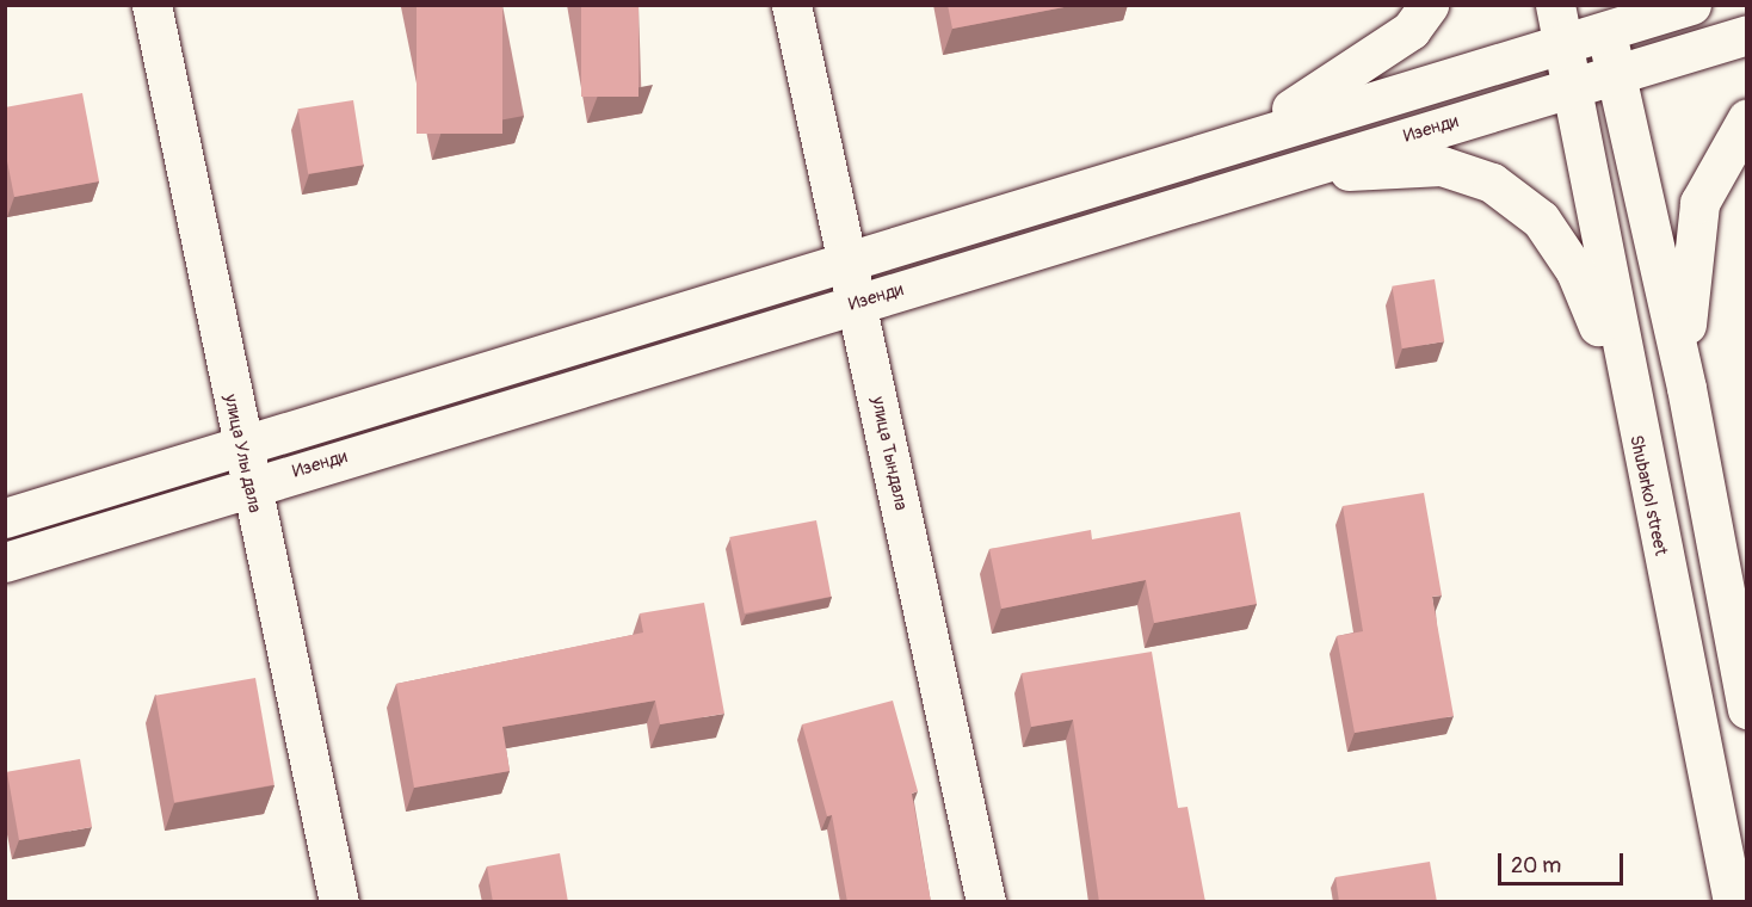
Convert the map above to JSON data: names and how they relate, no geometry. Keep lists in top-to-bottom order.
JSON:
{
  "streets": {
    "street": [
      "Изенди",
      "улица Улы дала",
      "улица Тындала",
      "Shubarkol street"
    ]
  },
  "crossings": [
    ["Изенди", "улица Улы дала"],
    ["Изенди", "улица Тындала"],
    ["Изенди", "Shubarkol street"]
  ],
  "scale_bar": "20 m"
}
